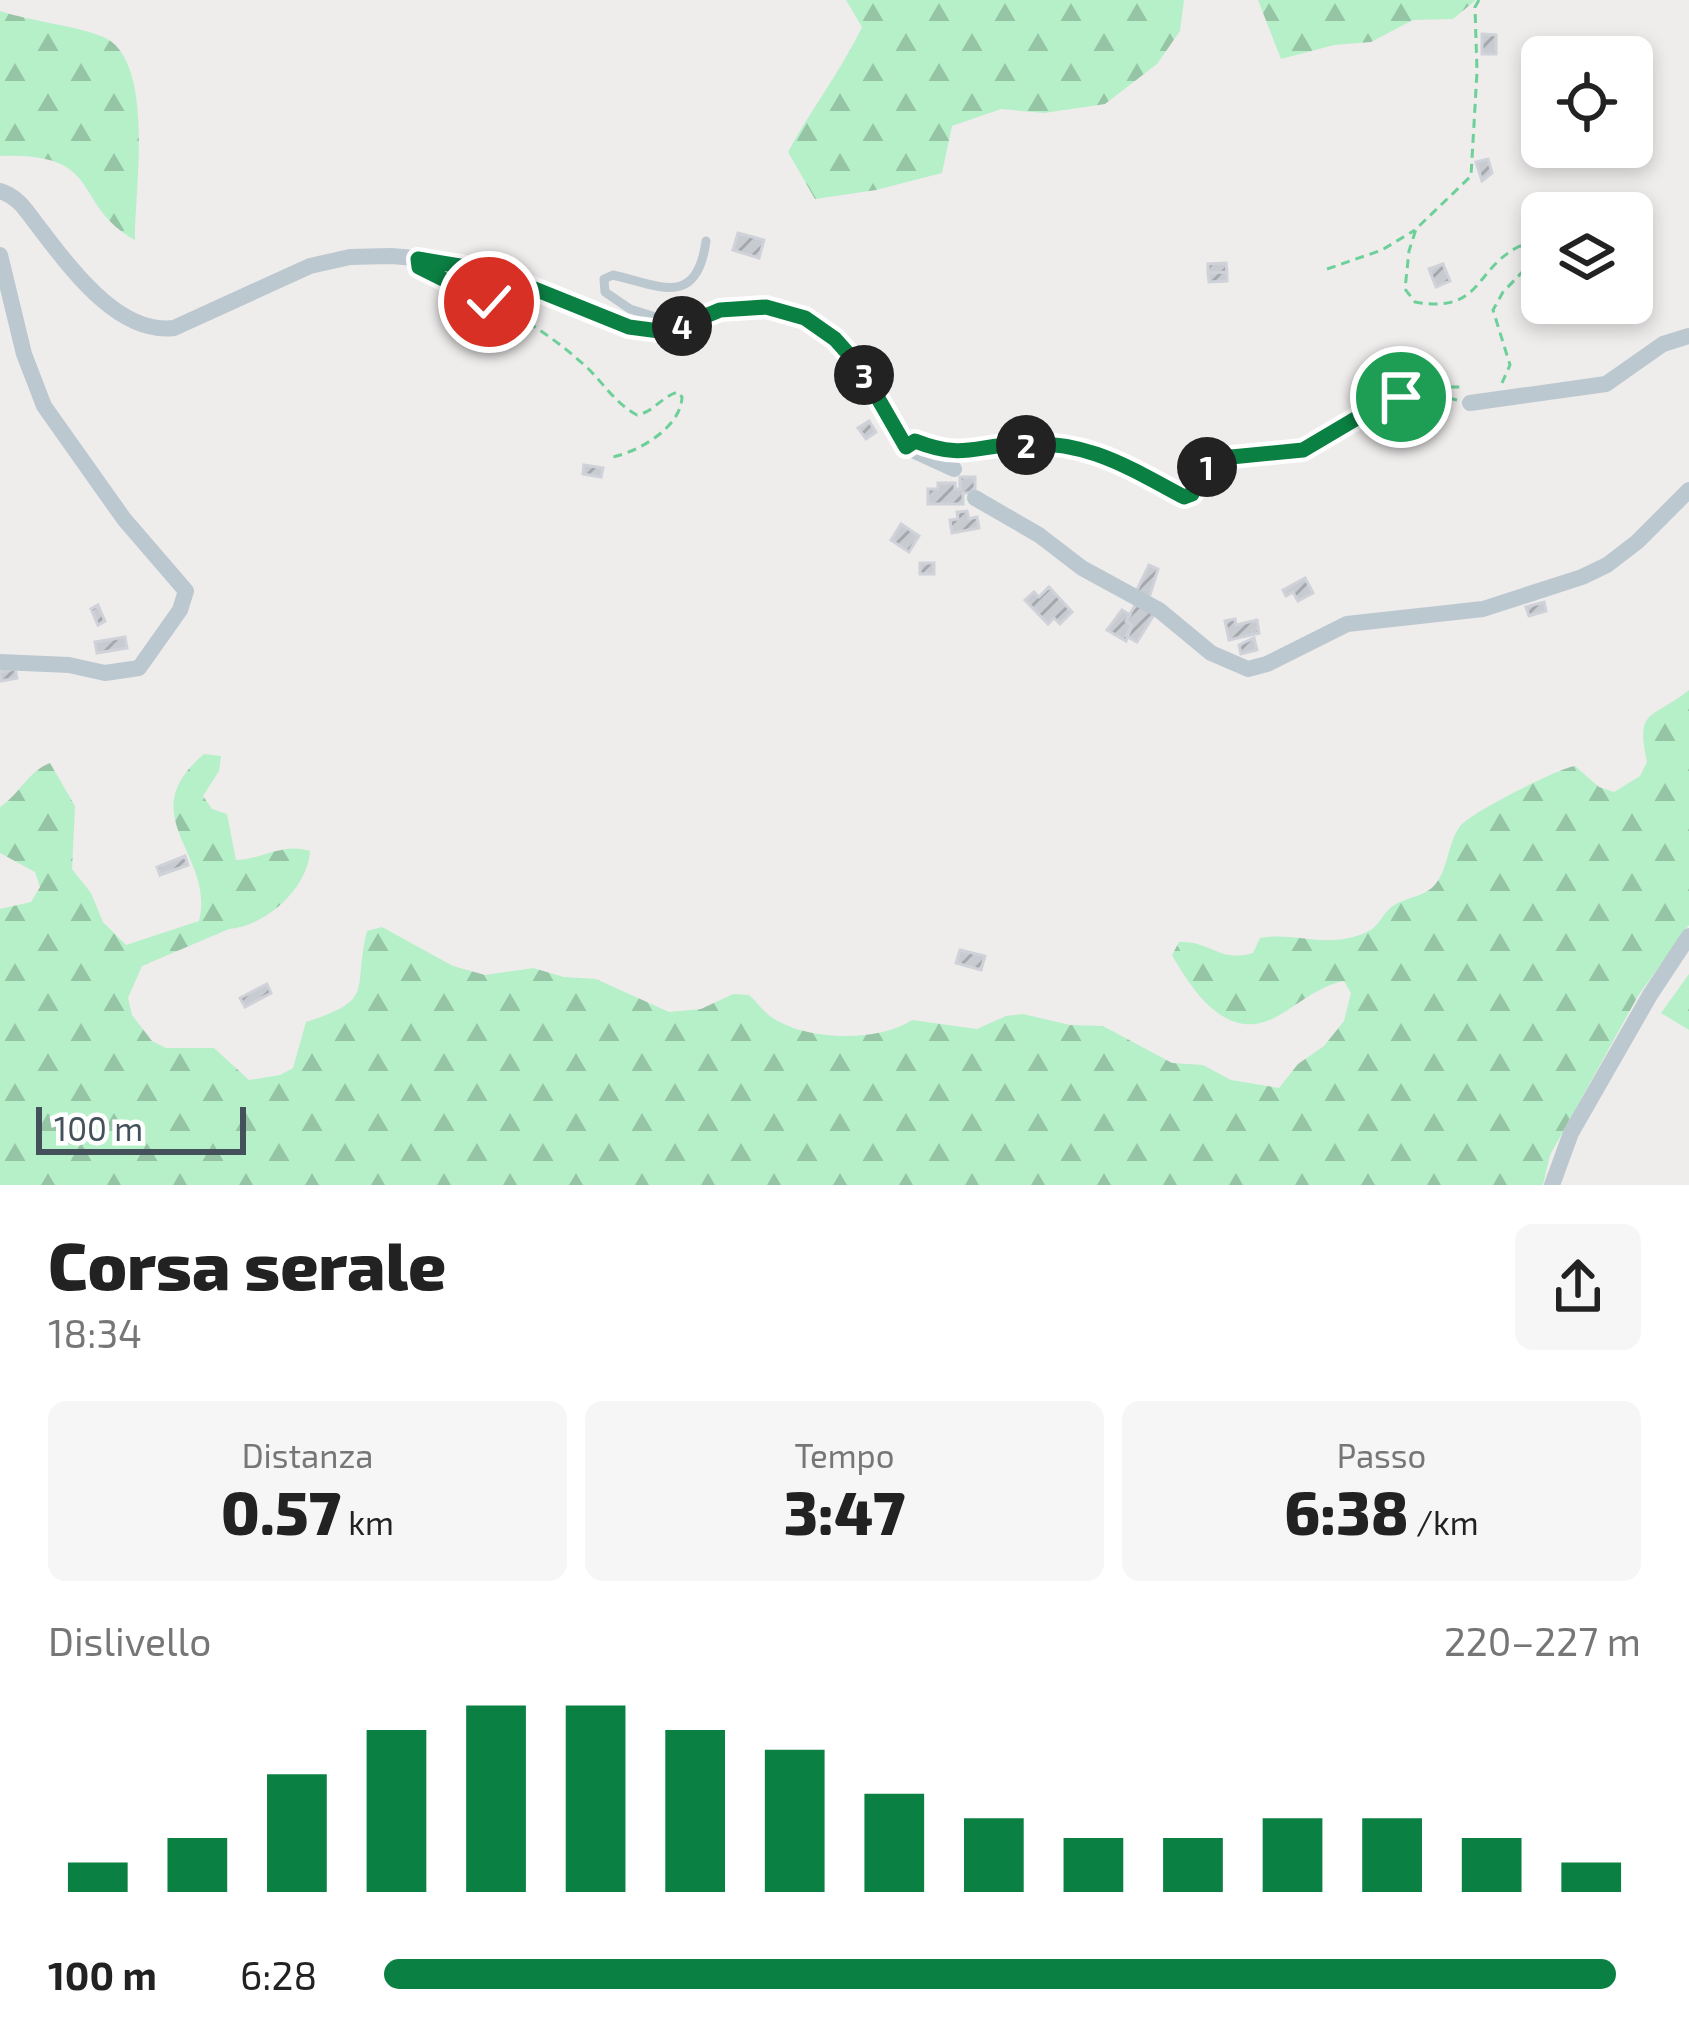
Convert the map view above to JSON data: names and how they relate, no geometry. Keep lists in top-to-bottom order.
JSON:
{
  "scale_bar": "100 m",
  "page": {
    "pins": [
      "4",
      "3",
      "2",
      "1"
    ],
    "scale": "100 m",
    "heading": ["Corsa serale", "18:34"],
    "stats": [
      ["Distanza", "0.57 km"],
      ["Tempo", "3:47"],
      ["Passo", "6:38 /km"]
    ],
    "chart": ["Dislivello", "220–227 m"],
    "list": [
      {
        "name": "100 m",
        "note": "6:28"
      }
    ]
  }
}
